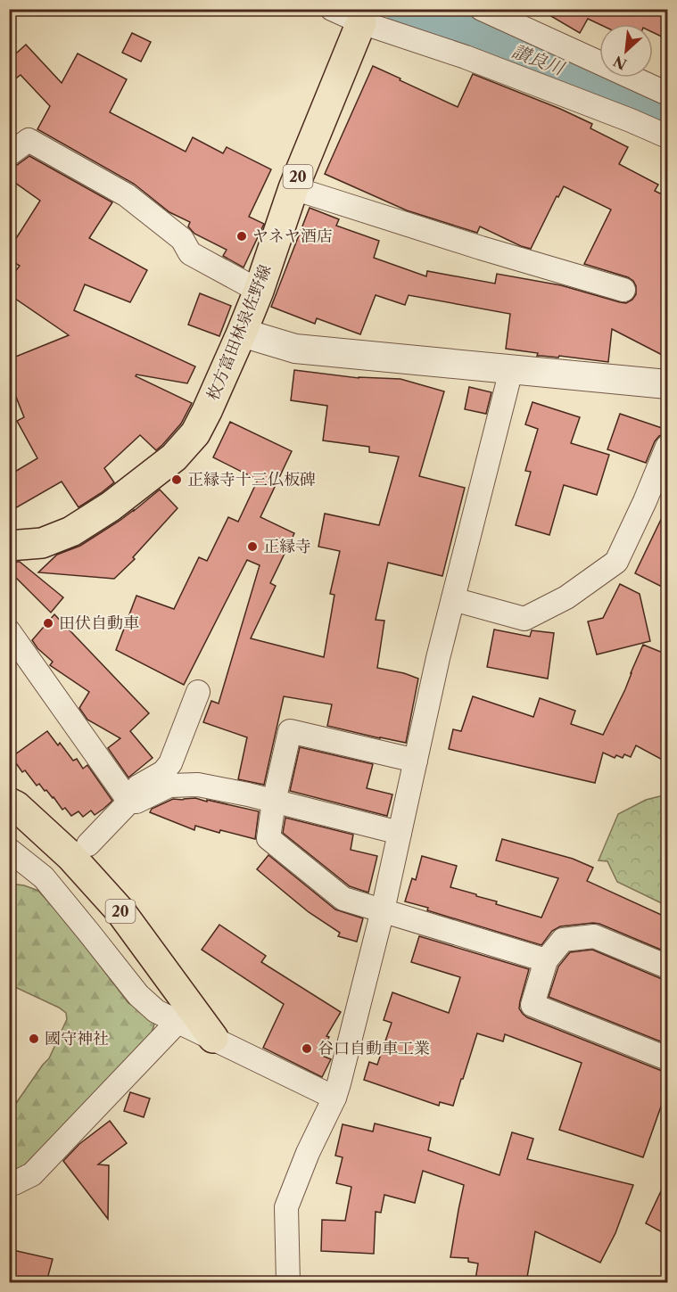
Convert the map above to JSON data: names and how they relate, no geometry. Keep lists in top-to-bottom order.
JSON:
{
  "streets": {
    "main road": ["20", "枚方富田林泉佐野線"]
  },
  "water": ["讃良川"],
  "places": [
    "ヤネヤ酒店",
    "正縁寺十三仏板碑",
    "正縁寺",
    "田伏自動車",
    "國守神社",
    "谷口自動車工業"
  ],
  "north": "bottom left"
}
